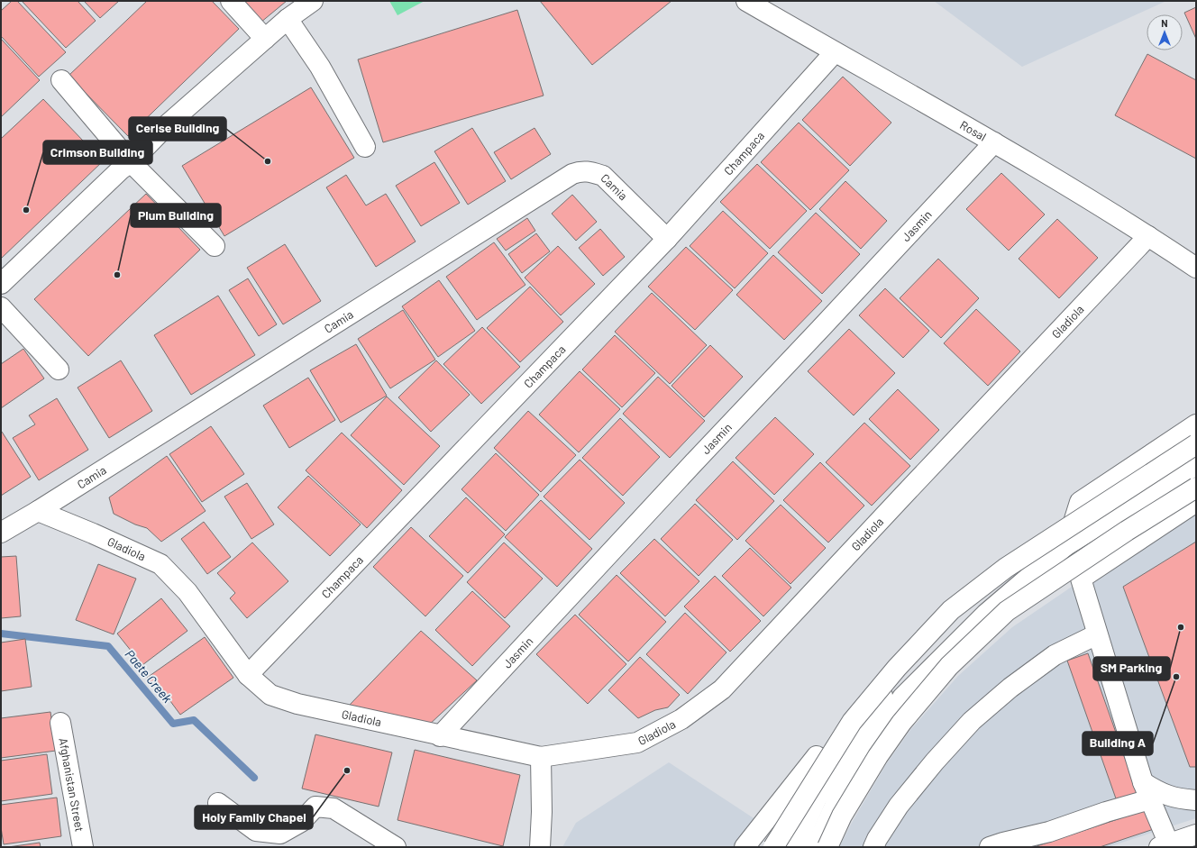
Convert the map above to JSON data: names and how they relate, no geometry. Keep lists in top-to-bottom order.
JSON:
{
  "streets": {
    "main road": [
      "Rosal",
      "Champaca",
      "Camia",
      "Jasmin",
      "Gladiola",
      "Afghanistan Street"
    ]
  },
  "crossings": [
    ["Rosal", "Champaca"],
    ["Rosal", "Jasmin"],
    ["Rosal", "Gladiola"],
    ["Champaca", "Camia"],
    ["Champaca", "Gladiola"],
    ["Camia", "Gladiola"],
    ["Jasmin", "Gladiola"]
  ],
  "water": ["Paete Creek"],
  "places": [
    "Cerise Building",
    "Crimson Building",
    "Plum Building",
    "SM Parking",
    "Building A",
    "Holy Family Chapel"
  ],
  "north": "top"
}
